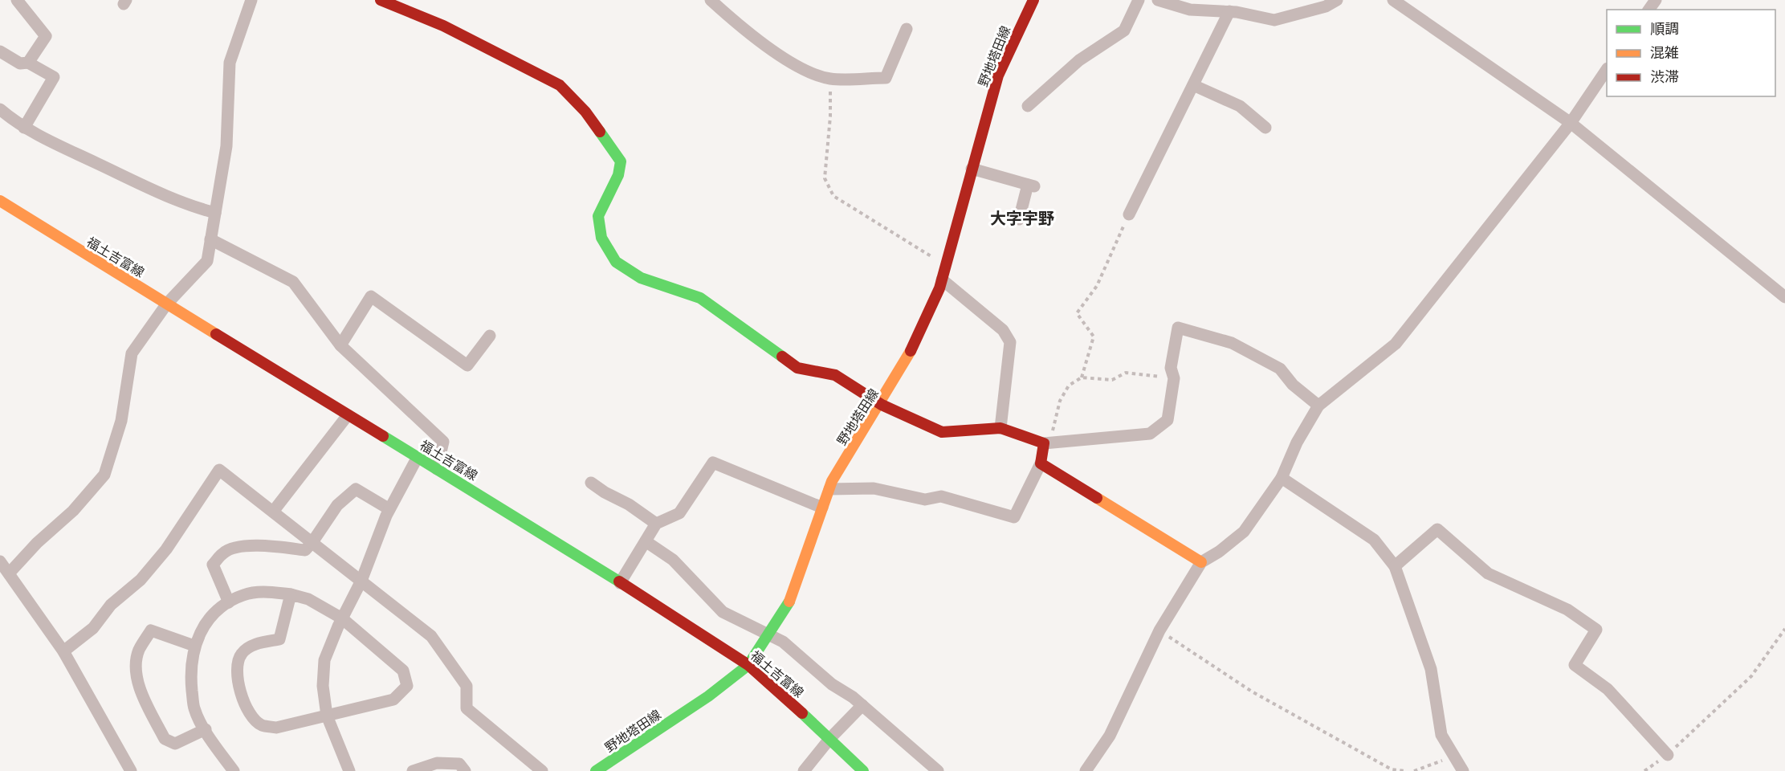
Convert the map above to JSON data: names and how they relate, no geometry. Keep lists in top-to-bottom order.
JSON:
{
  "streets": {
    "main road": ["野地塔田線", "福土吉富線"]
  },
  "crossings": [
    ["野地塔田線", "福土吉富線"]
  ],
  "districts": ["大字宇野"],
  "legend": ["順調", "混雑", "渋滞"]
}
